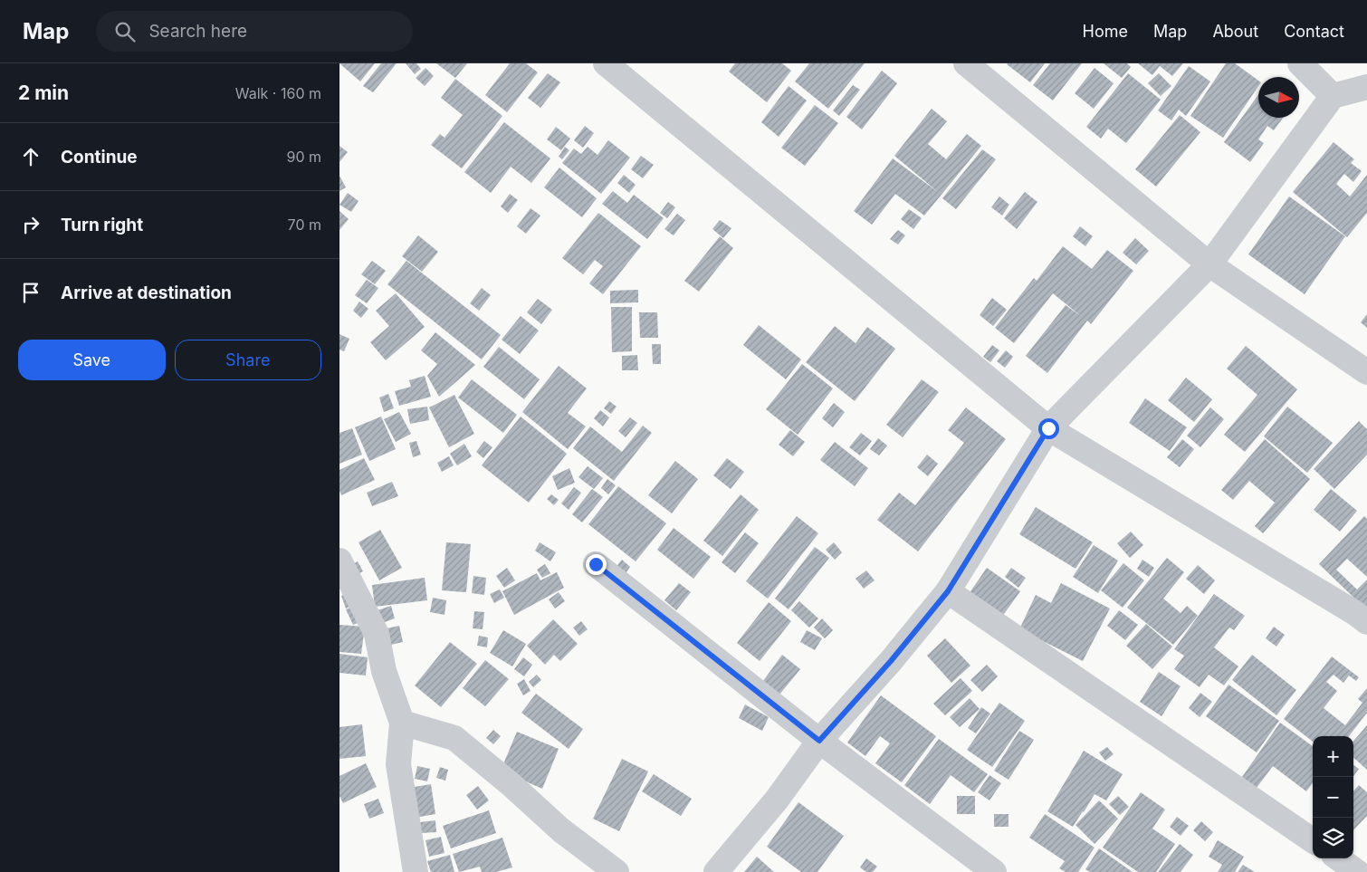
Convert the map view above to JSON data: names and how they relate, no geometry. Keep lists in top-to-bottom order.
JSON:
{
  "north": "right",
  "page": {
    "header": "Map",
    "search": "Search here",
    "nav": [
      "Home",
      "Map",
      "About",
      "Contact"
    ],
    "heading": ["2 min", "Walk · 160 m"],
    "list": [
      ["Continue", "90 m"],
      ["Turn right", "70 m"],
      "Arrive at destination"
    ],
    "buttons": ["Save", "Share"],
    "map_buttons": ["+", "−"]
  }
}
